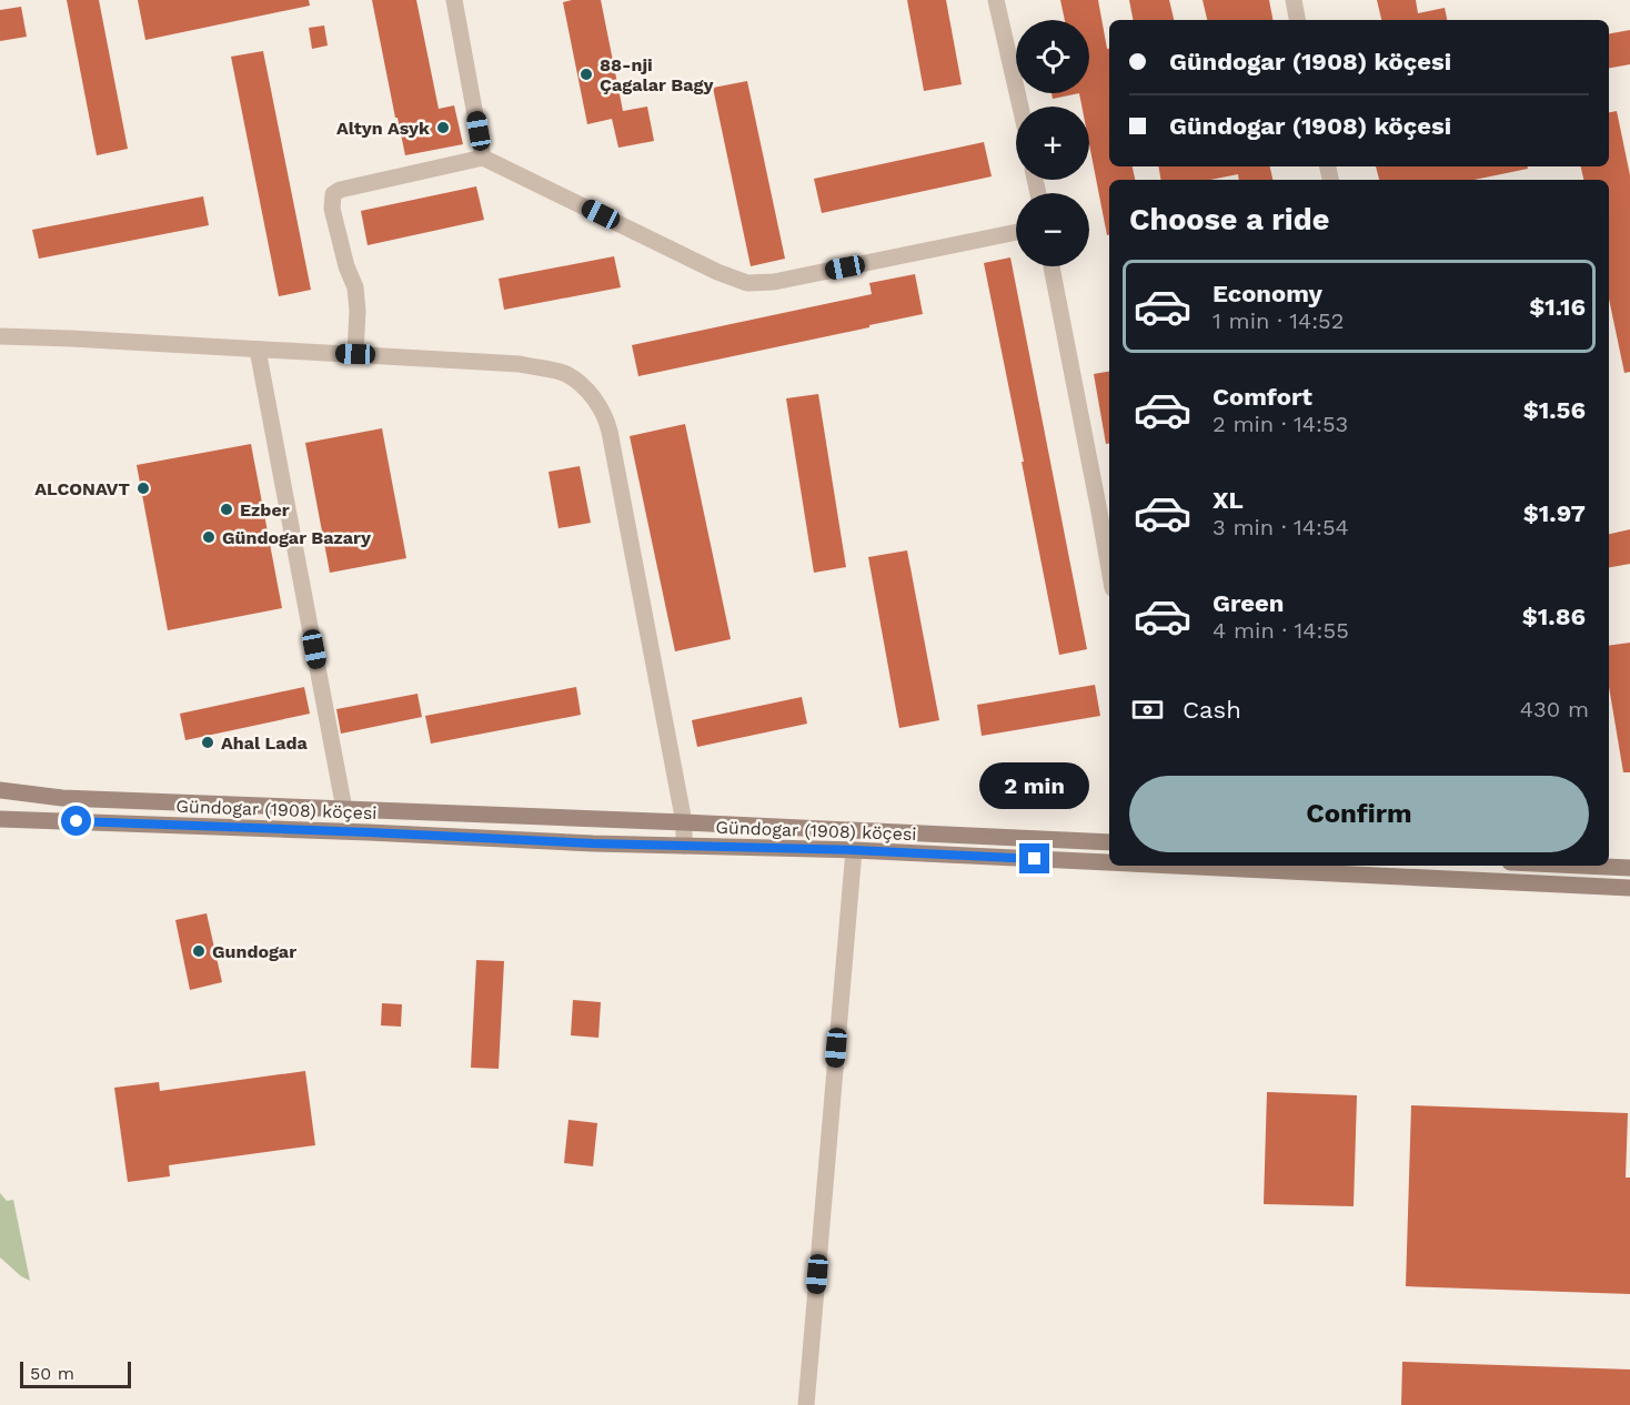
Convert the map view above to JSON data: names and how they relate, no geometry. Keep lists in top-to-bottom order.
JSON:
{
  "streets": {
    "main road": ["Gündogar (1908) köçesi"]
  },
  "places": [
    "88-nji Çagalar Bagy",
    "Altyn Asyk",
    "ALCONAVT",
    "Ezber",
    "Gündogar Bazary",
    "Ahal Lada",
    "Gundogar"
  ],
  "scale_bar": "50 m",
  "page": {
    "map_buttons": ["+", "−"],
    "banner": ["Gündogar (1908) köçesi", "Gündogar (1908) köçesi"],
    "heading": "Choose a ride",
    "list": [
      {
        "name": "Economy",
        "note": "1 min · 14:52",
        "value": "$1.16"
      },
      {
        "name": "Comfort",
        "note": "2 min · 14:53",
        "value": "$1.56"
      },
      {
        "name": "XL",
        "note": "3 min · 14:54",
        "value": "$1.97"
      },
      {
        "name": "Green",
        "note": "4 min · 14:55",
        "value": "$1.86"
      }
    ],
    "pay": ["Cash", "430 m"],
    "bubble": "2 min",
    "buttons": "Confirm",
    "scale": "50 m"
  }
}
